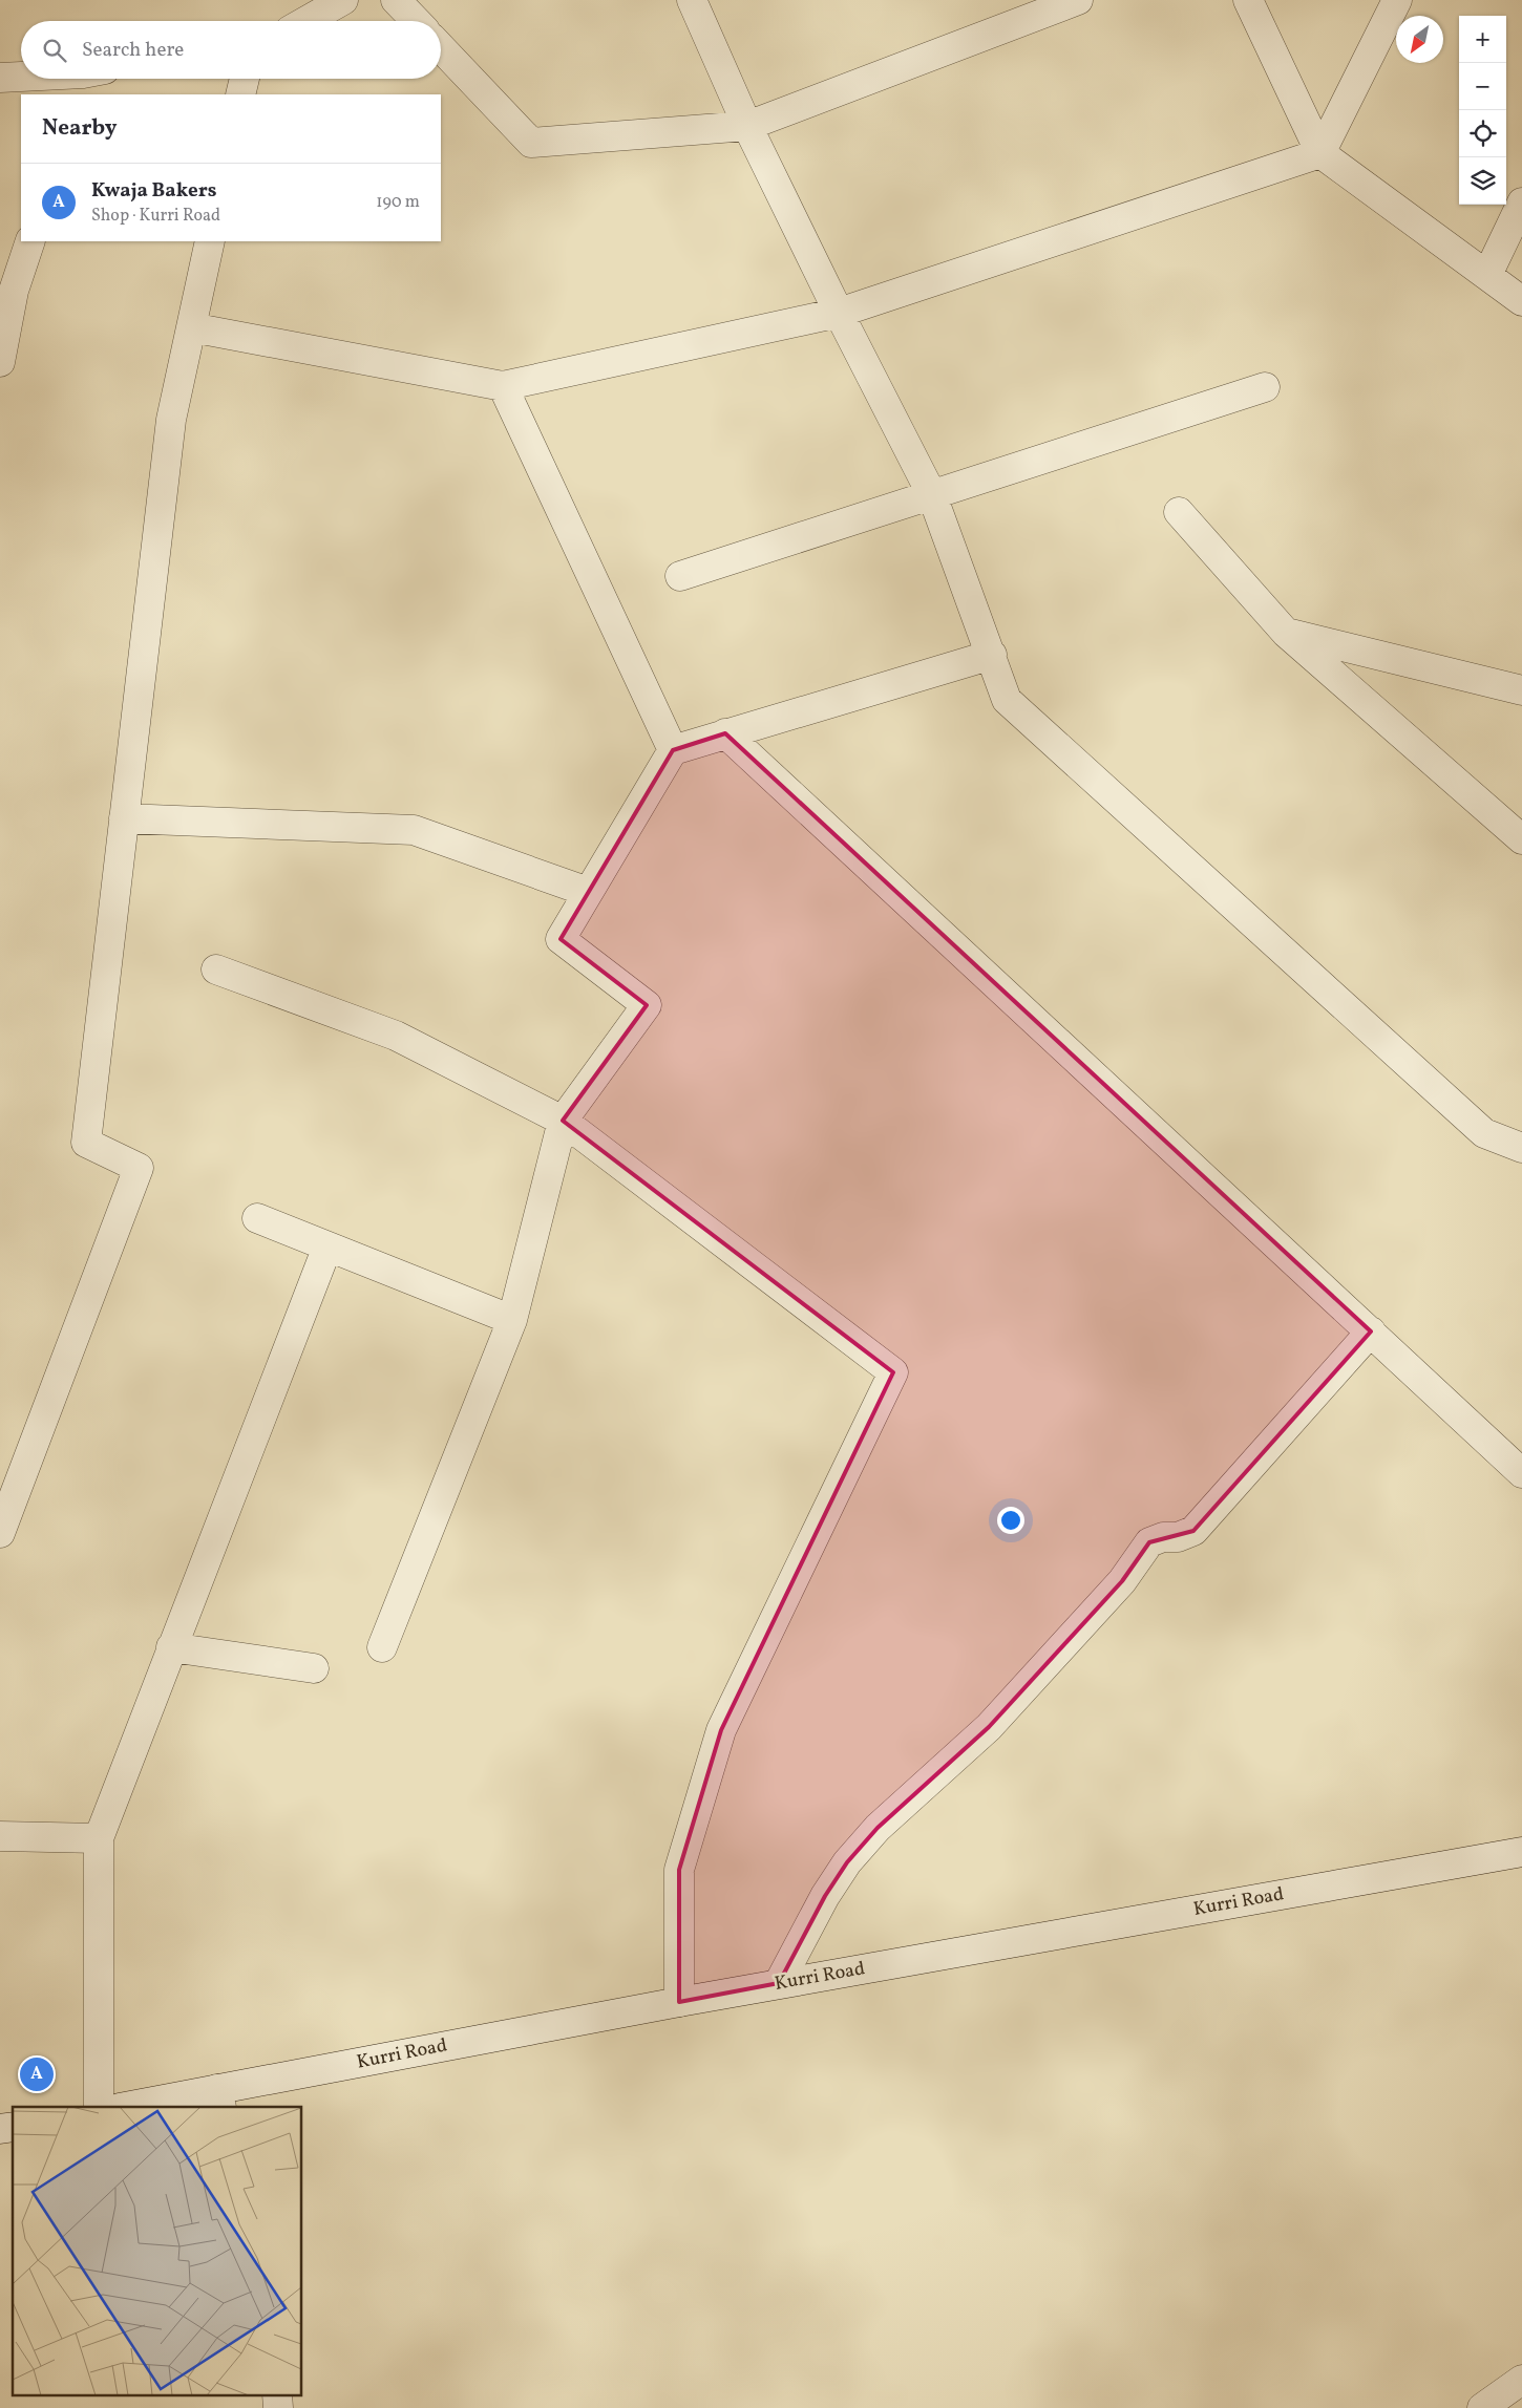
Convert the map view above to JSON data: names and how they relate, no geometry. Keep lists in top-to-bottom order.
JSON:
{
  "streets": {
    "street": ["Kurri Road"]
  },
  "north": "bottom left",
  "page": {
    "map_buttons": ["+", "−"],
    "search": "Search here",
    "heading": "Nearby",
    "list": [
      {
        "mark": "A",
        "name": "Kwaja Bakers",
        "note": "Shop · Kurri Road",
        "value": "190 m"
      }
    ],
    "pins": "A"
  }
}
